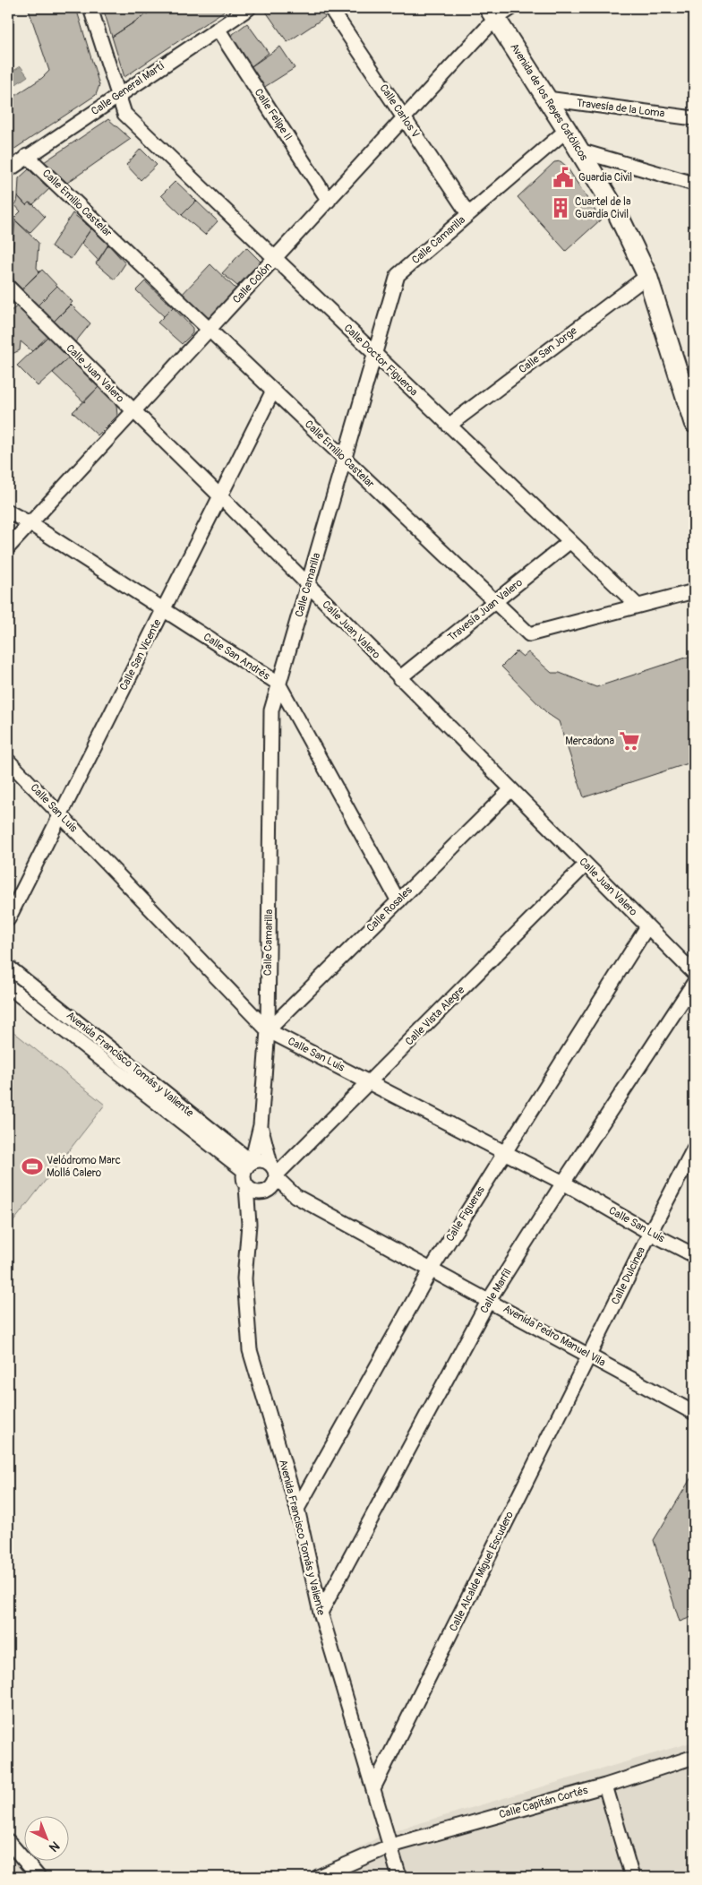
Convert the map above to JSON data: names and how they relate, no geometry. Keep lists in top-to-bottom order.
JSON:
{
  "streets": {
    "street": [
      "Calle General Martí",
      "Avenida de los Reyes Católicos",
      "Travesía de la Loma",
      "Calle Carlos V",
      "Calle Felipe II",
      "Calle Emilio Castelar",
      "Calle Camarilla",
      "Calle Colón",
      "Calle San Jorge",
      "Calle Doctor Figueroa",
      "Calle Juan Valero",
      "Travesía Juan Valero",
      "Calle San Vicente",
      "Calle San Andrés",
      "Calle San Luis",
      "Calle Rosales",
      "Calle Vista Alegre",
      "Avenida Francisco Tomás y Valiente",
      "Calle Figueras",
      "Calle Dulcinea",
      "Calle Marfil",
      "Avenida Pedro Manuel Vila",
      "Calle Alcalde Miguel Escudero",
      "Calle Capitán Cortés"
    ]
  },
  "crossings": [
    ["Calle General Martí", "Calle Felipe II"],
    ["Calle General Martí", "Calle Emilio Castelar"],
    ["Calle General Martí", "Calle Doctor Figueroa"],
    ["Avenida de los Reyes Católicos", "Travesía de la Loma"],
    ["Avenida de los Reyes Católicos", "Calle Camarilla"],
    ["Avenida de los Reyes Católicos", "Calle Colón"],
    ["Avenida de los Reyes Católicos", "Calle San Jorge"],
    ["Calle Carlos V", "Calle Camarilla"],
    ["Calle Carlos V", "Calle Colón"],
    ["Calle Felipe II", "Calle Colón"],
    ["Calle Emilio Castelar", "Calle Camarilla"],
    ["Calle Emilio Castelar", "Calle Colón"],
    ["Calle Emilio Castelar", "Calle Doctor Figueroa"],
    ["Calle Emilio Castelar", "Travesía Juan Valero"],
    ["Calle Emilio Castelar", "Calle San Vicente"],
    ["Calle Camarilla", "Calle Doctor Figueroa"],
    ["Calle Camarilla", "Calle Juan Valero"],
    ["Calle Camarilla", "Calle San Andrés"],
    ["Calle Camarilla", "Calle San Luis"],
    ["Calle Camarilla", "Calle Rosales"],
    ["Calle Camarilla", "Calle Vista Alegre"],
    ["Calle Camarilla", "Avenida Francisco Tomás y Valiente"],
    ["Calle Camarilla", "Avenida Pedro Manuel Vila"],
    ["Calle Colón", "Calle Doctor Figueroa"],
    ["Calle Colón", "Calle Juan Valero"],
    ["Calle Colón", "Calle San Andrés"],
    ["Calle San Jorge", "Calle Doctor Figueroa"],
    ["Calle Doctor Figueroa", "Travesía Juan Valero"],
    ["Calle Juan Valero", "Travesía Juan Valero"],
    ["Calle Juan Valero", "Calle San Vicente"],
    ["Calle Juan Valero", "Calle Rosales"],
    ["Calle Juan Valero", "Calle Vista Alegre"],
    ["Calle Juan Valero", "Calle Figueras"],
    ["Calle San Vicente", "Calle San Andrés"],
    ["Calle San Vicente", "Calle San Luis"],
    ["Calle San Andrés", "Calle Rosales"],
    ["Calle San Luis", "Calle Rosales"],
    ["Calle San Luis", "Calle Vista Alegre"],
    ["Calle San Luis", "Calle Figueras"],
    ["Calle San Luis", "Calle Dulcinea"],
    ["Calle San Luis", "Calle Marfil"],
    ["Calle Vista Alegre", "Avenida Francisco Tomás y Valiente"],
    ["Calle Vista Alegre", "Avenida Pedro Manuel Vila"],
    ["Avenida Francisco Tomás y Valiente", "Calle Figueras"],
    ["Avenida Francisco Tomás y Valiente", "Calle Marfil"],
    ["Avenida Francisco Tomás y Valiente", "Avenida Pedro Manuel Vila"],
    ["Avenida Francisco Tomás y Valiente", "Calle Alcalde Miguel Escudero"],
    ["Avenida Francisco Tomás y Valiente", "Calle Capitán Cortés"],
    ["Calle Figueras", "Avenida Pedro Manuel Vila"],
    ["Calle Dulcinea", "Avenida Pedro Manuel Vila"],
    ["Calle Dulcinea", "Calle Alcalde Miguel Escudero"],
    ["Calle Marfil", "Avenida Pedro Manuel Vila"],
    ["Avenida Pedro Manuel Vila", "Calle Alcalde Miguel Escudero"]
  ],
  "places": {
    "public building": ["Guardia Civil"],
    "building": ["Cuartel de la Guardia Civil"],
    "supermarket": ["Mercadona"],
    "sports": ["Velódromo Marc Mollá Calero"]
  },
  "north": "bottom right"
}
